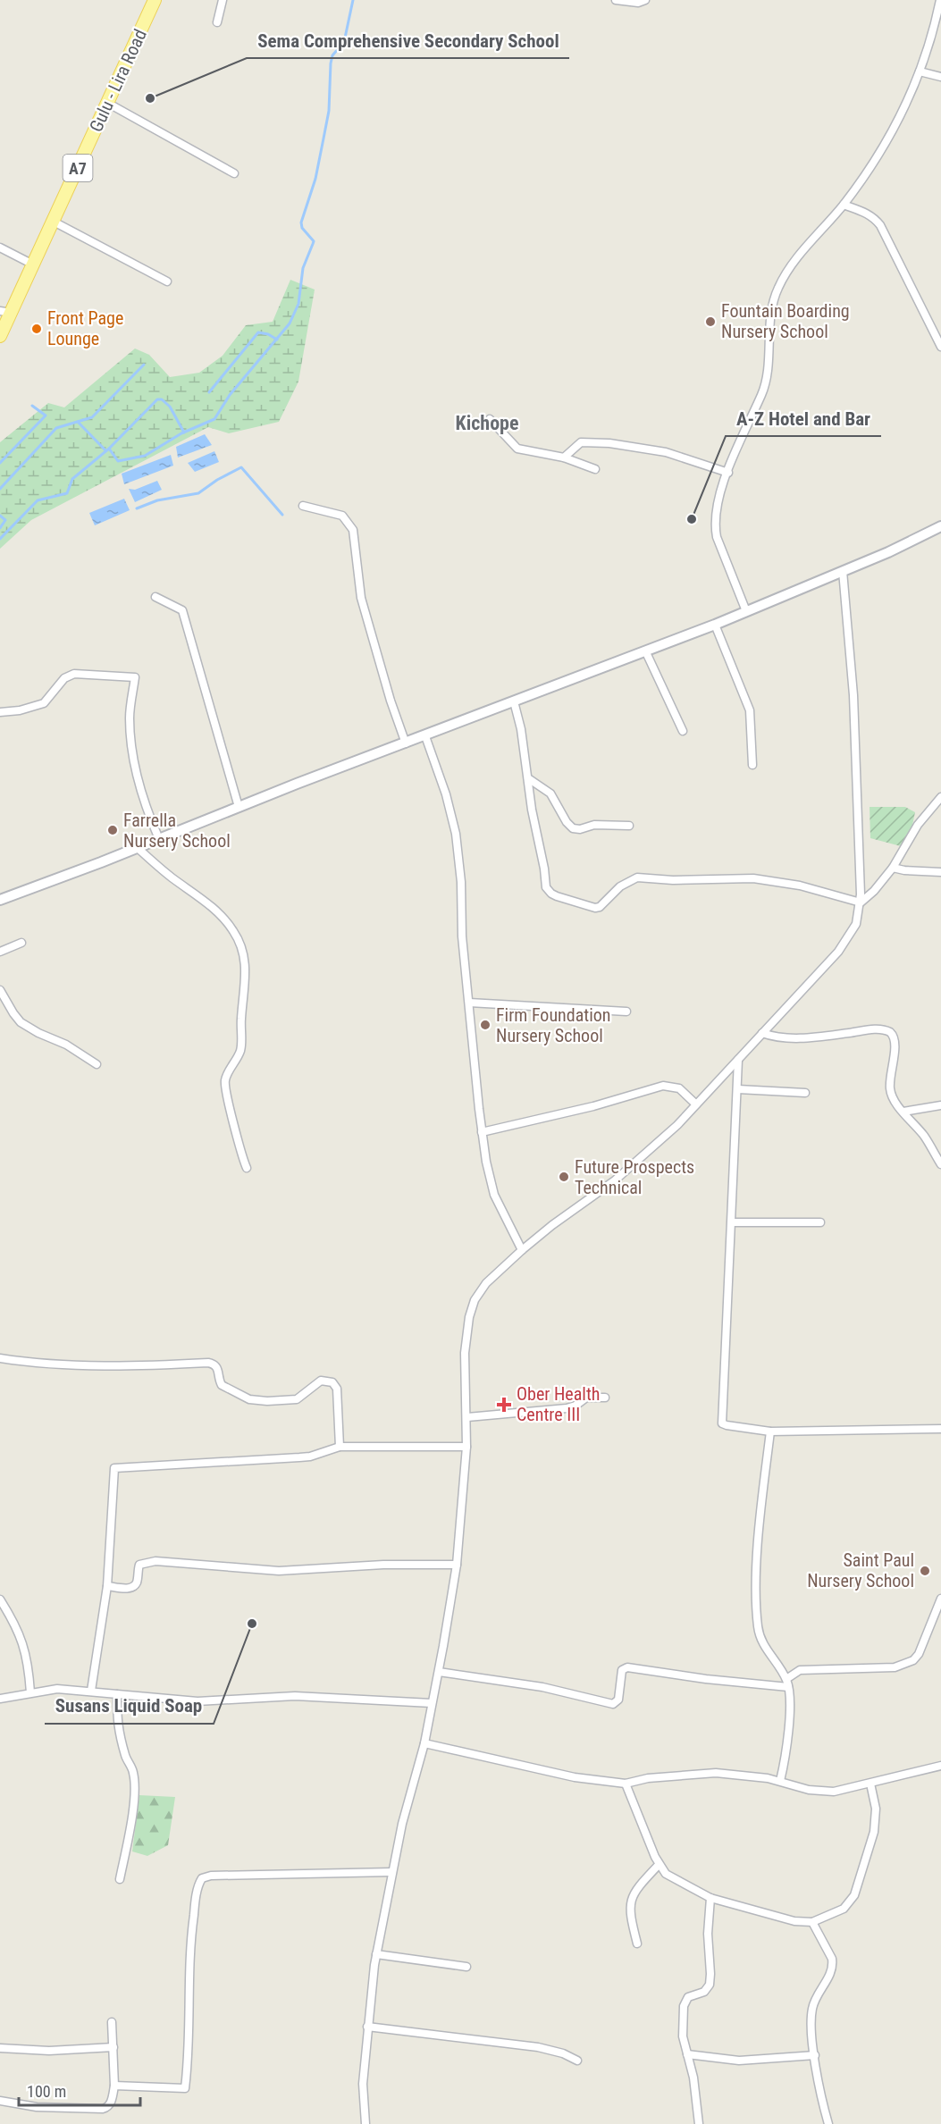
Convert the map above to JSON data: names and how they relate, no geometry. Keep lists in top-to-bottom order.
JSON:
{
  "streets": {
    "main road": ["Gulu - Lira Road", "A7"]
  },
  "districts": ["Kichope"],
  "places": {
    "other": [
      "Sema Comprehensive Secondary School",
      "Fountain Boarding Nursery School",
      "Front Page Lounge",
      "A-Z Hotel and Bar",
      "Farrella Nursery School",
      "Firm Foundation Nursery School",
      "Future Prospects Technical",
      "Saint Paul Nursery School",
      "Susans Liquid Soap"
    ],
    "health": ["Ober Health Centre III"]
  },
  "scale_bar": "100 m"
}
